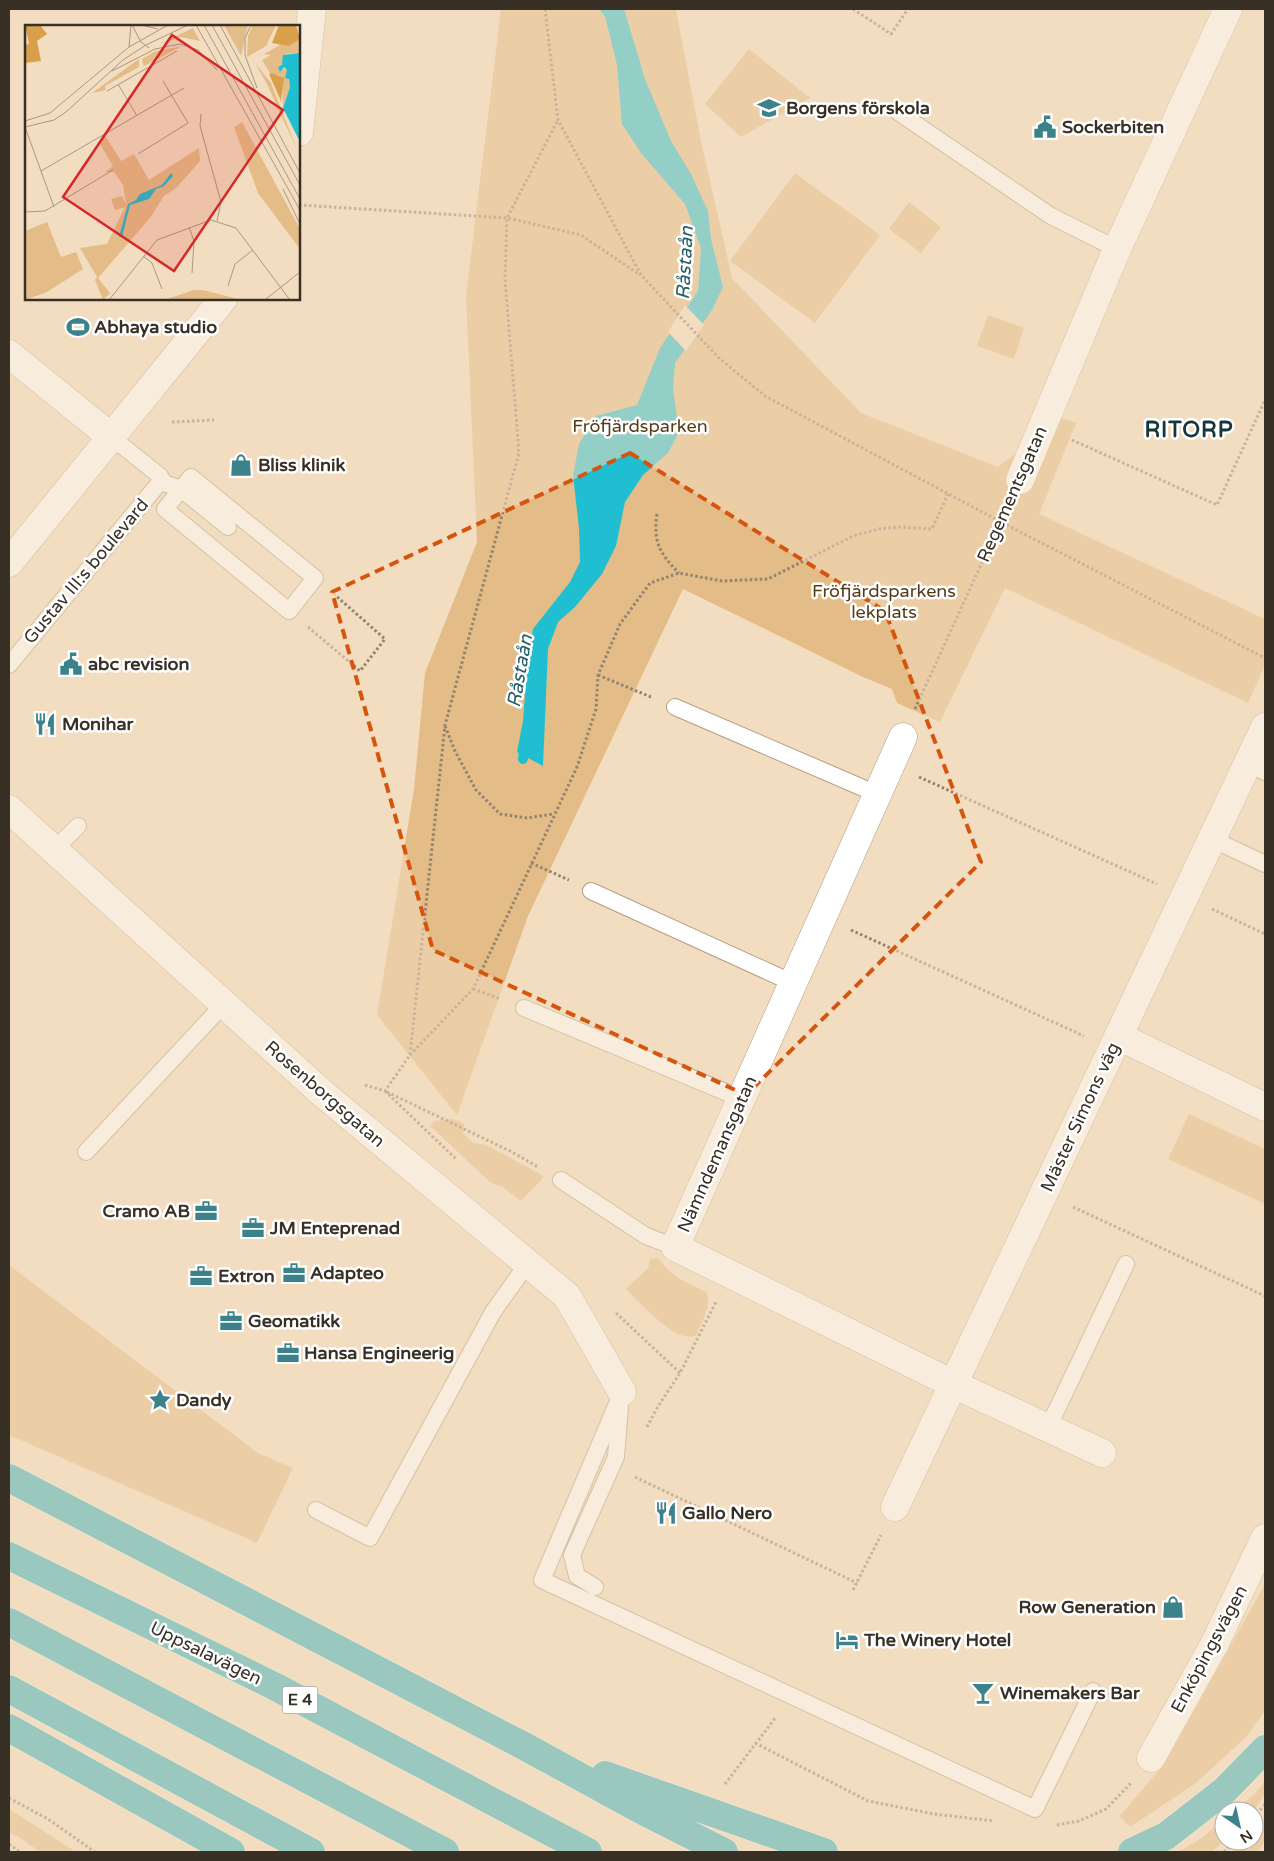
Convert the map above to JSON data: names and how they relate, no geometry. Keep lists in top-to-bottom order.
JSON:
{
  "streets": {
    "highway": ["Uppsalavägen", "E 4"],
    "street": [
      "Regementsgatan",
      "Gustav III:s boulevard",
      "Rosenborgsgatan",
      "Mäster Simons väg",
      "Nämndemansgatan",
      "Enköpingsvägen"
    ]
  },
  "crossings": [
    ["Regementsgatan", "Nämndemansgatan"],
    ["Mäster Simons väg", "Nämndemansgatan"]
  ],
  "districts": ["RITORP"],
  "water": ["Råstaån"],
  "parks": ["Fröfjärdsparken", "Fröfjärdsparkens lekplats"],
  "places": {
    "school or university": ["Borgens förskola"],
    "public building": ["Sockerbiten", "abc revision"],
    "sports": ["Abhaya studio"],
    "shop": ["Bliss klinik", "Row Generation"],
    "restaurant": ["Monihar", "Gallo Nero"],
    "office": [
      "Cramo AB",
      "JM Enteprenad",
      "Adapteo",
      "Extron",
      "Geomatikk",
      "Hansa Engineerig"
    ],
    "place": ["Dandy"],
    "hotel": ["The Winery Hotel"],
    "bar": ["Winemakers Bar"]
  },
  "north": "bottom right"
}
